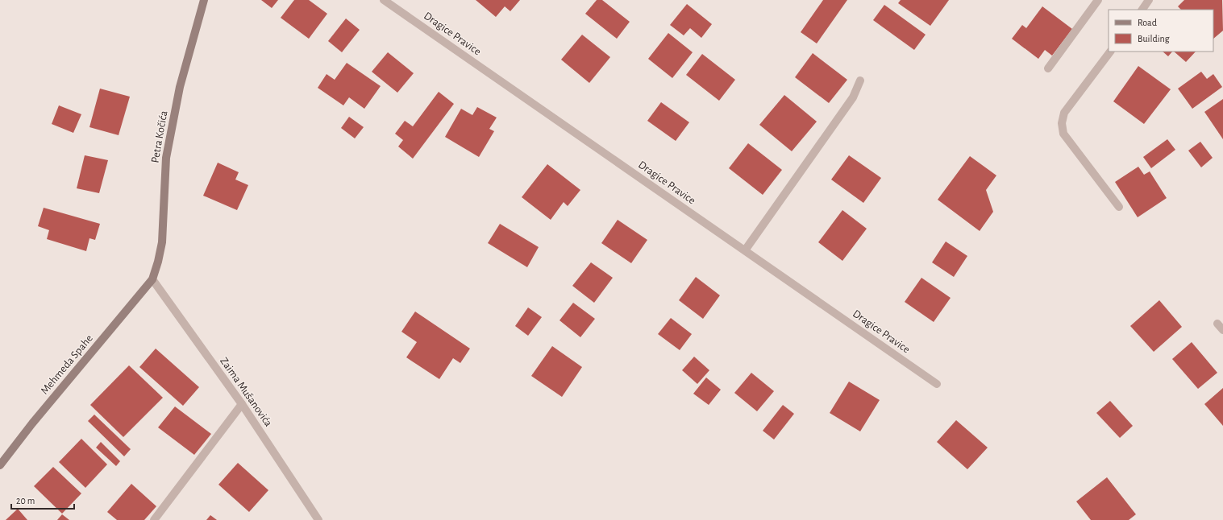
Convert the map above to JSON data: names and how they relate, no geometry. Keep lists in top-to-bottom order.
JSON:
{
  "streets": {
    "street": [
      "Dragice Pravice",
      "Petra Kočića",
      "Mehmeda Spahe",
      "Zaima Mušanovića"
    ]
  },
  "crossings": [
    ["Petra Kočića", "Mehmeda Spahe"],
    ["Petra Kočića", "Zaima Mušanovića"],
    ["Mehmeda Spahe", "Zaima Mušanovića"]
  ],
  "legend": ["Road", "Building"],
  "scale_bar": "20 m"
}
